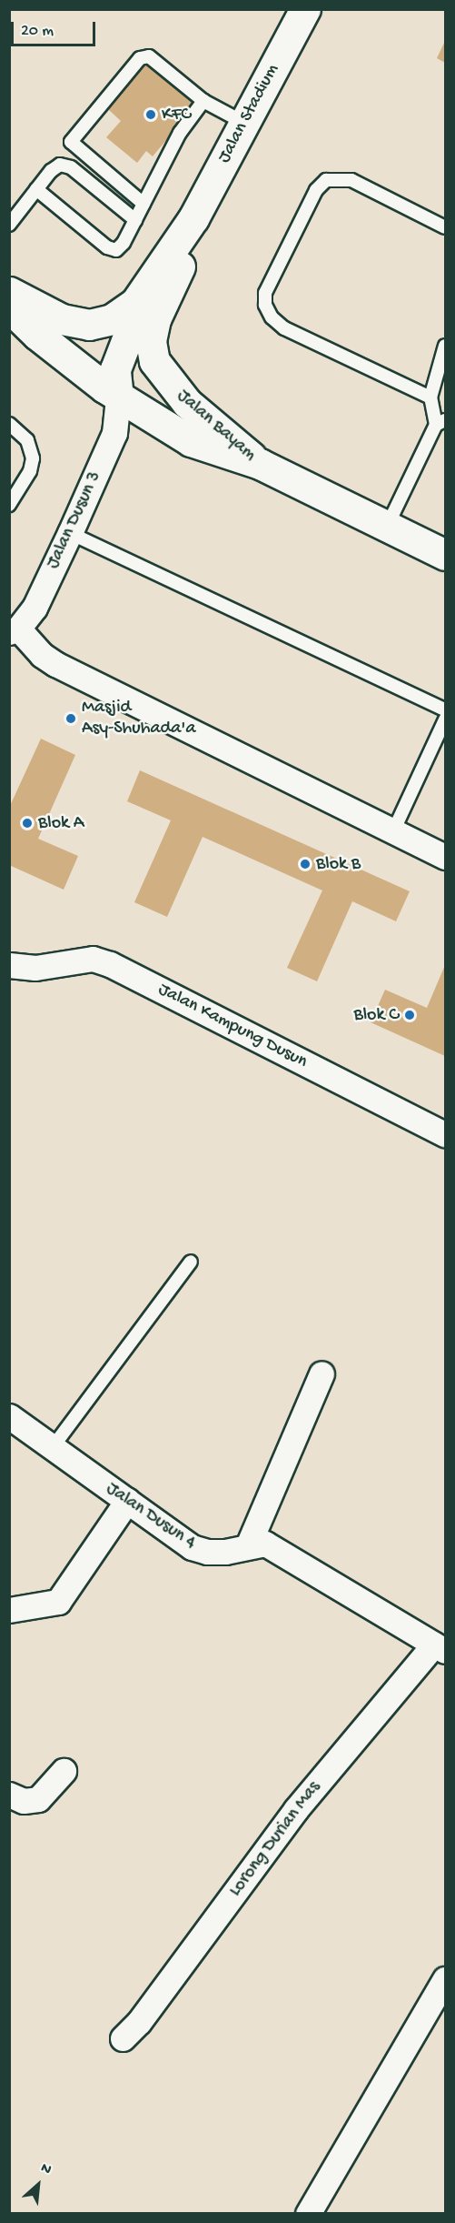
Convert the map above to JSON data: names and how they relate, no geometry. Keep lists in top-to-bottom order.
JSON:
{
  "streets": {
    "street": [
      "Jalan Stadium",
      "Jalan Bayam",
      "Jalan Dusun 3",
      "Jalan Kampung Dusun",
      "Jalan Dusun 4",
      "Lorong Durian Mas"
    ]
  },
  "crossings": [
    ["Jalan Stadium", "Jalan Bayam"],
    ["Jalan Bayam", "Jalan Dusun 3"],
    ["Jalan Dusun 4", "Lorong Durian Mas"]
  ],
  "places": [
    "KFC",
    "Masjid Asy-Shuhada'a",
    "Blok A",
    "Blok B",
    "Blok C"
  ],
  "scale_bar": "20 m",
  "north": "top right"
}
